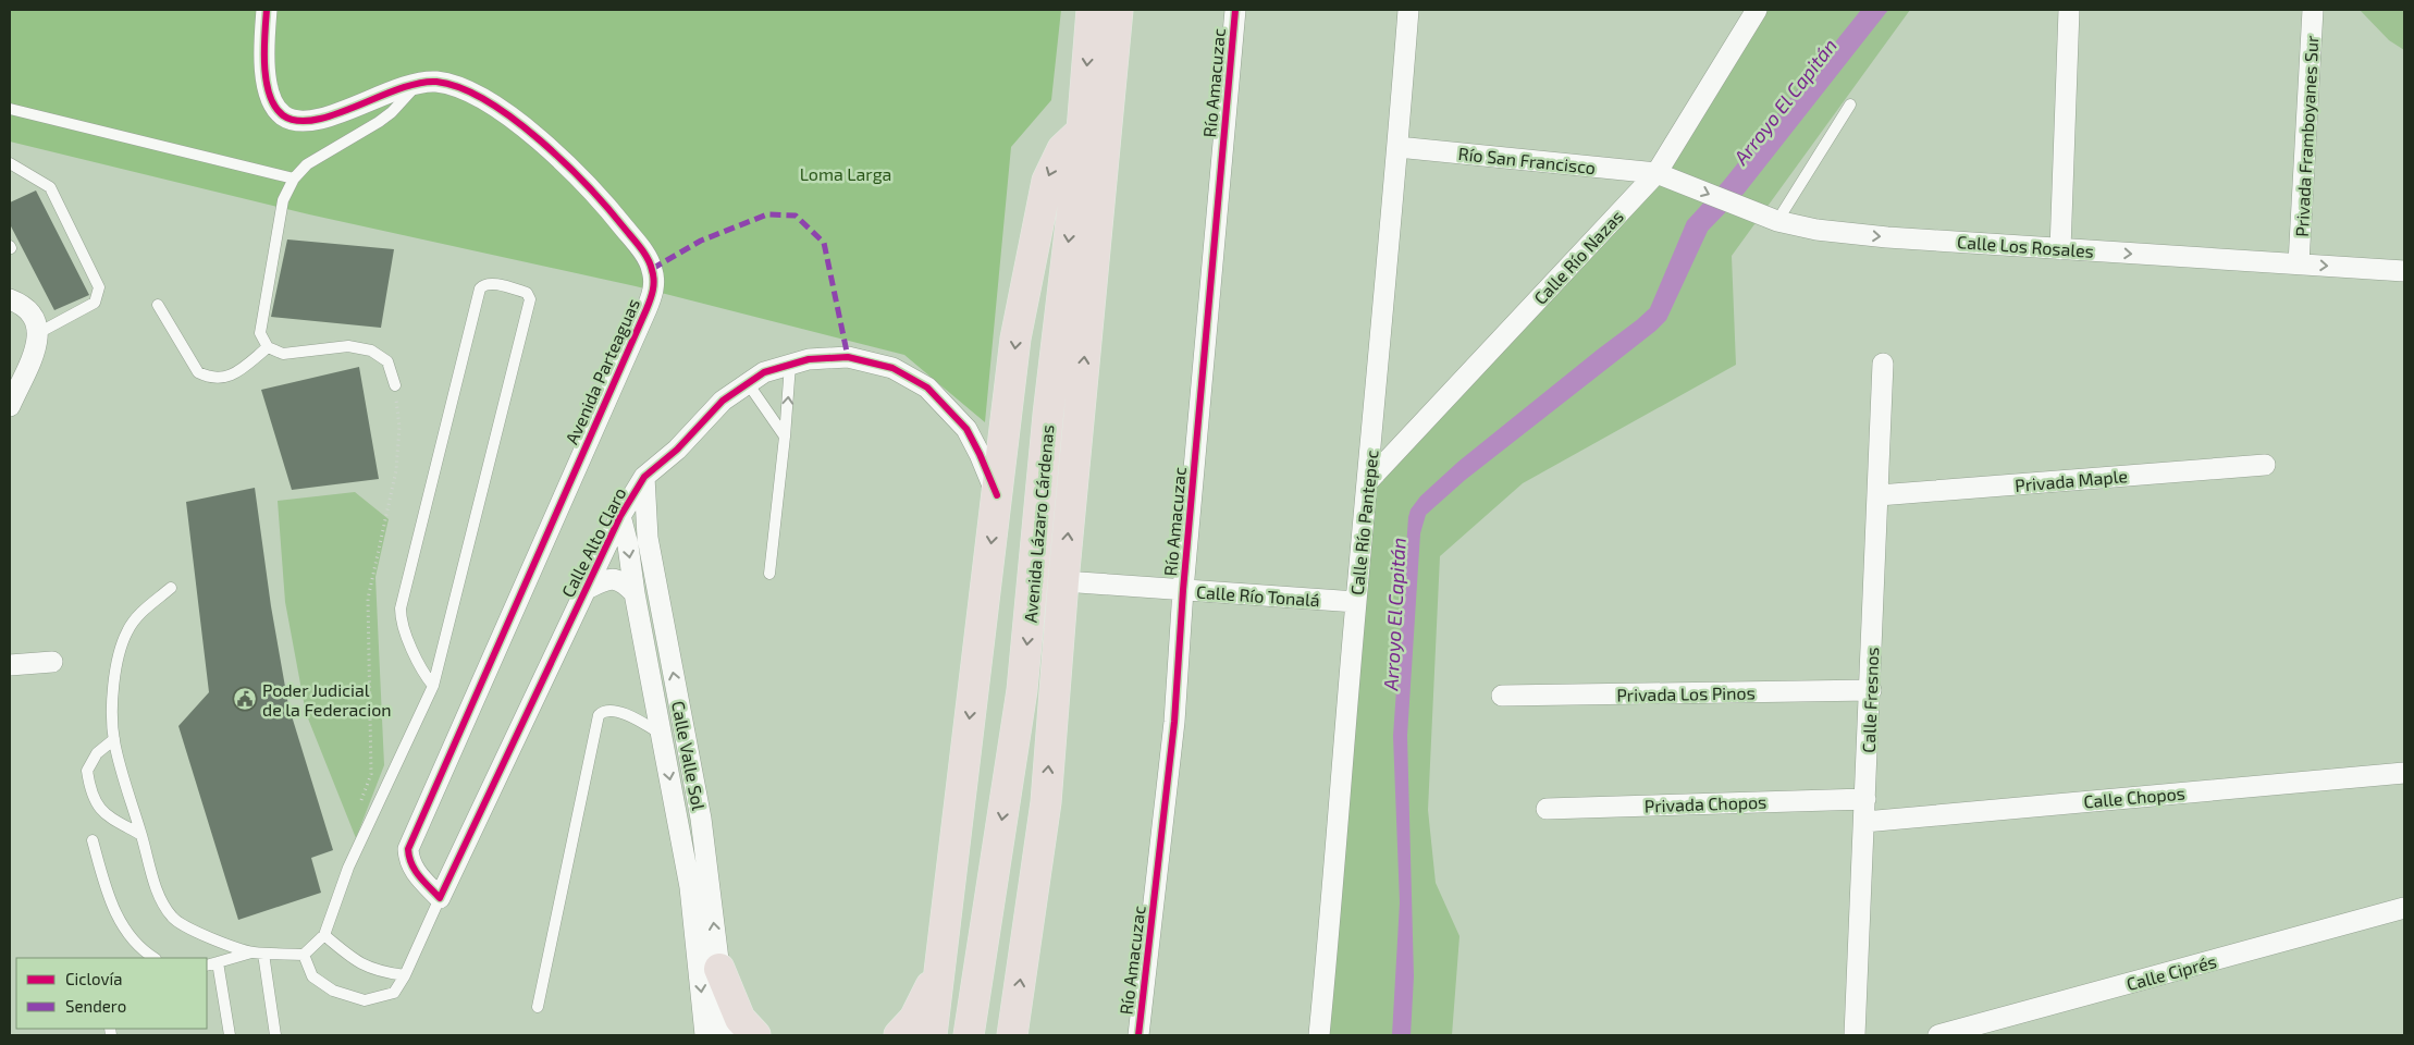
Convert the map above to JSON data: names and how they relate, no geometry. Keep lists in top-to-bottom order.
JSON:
{
  "streets": {
    "highway": ["Avenida Lázaro Cárdenas"],
    "street": [
      "Río Amacuzac",
      "Privada Framboyanes Sur",
      "Río San Francisco",
      "Calle Los Rosales",
      "Calle Río Nazas",
      "Avenida Parteaguas",
      "Privada Maple",
      "Calle Río Pantepec",
      "Calle Alto Claro",
      "Calle Río Tonalá",
      "Privada Los Pinos",
      "Calle Fresnos",
      "Calle Valle Sol",
      "Calle Chopos",
      "Privada Chopos",
      "Calle Ciprés"
    ]
  },
  "crossings": [
    ["Río Amacuzac", "Calle Río Tonalá"],
    ["Privada Framboyanes Sur", "Calle Los Rosales"],
    ["Río San Francisco", "Calle Los Rosales"],
    ["Río San Francisco", "Calle Río Nazas"],
    ["Río San Francisco", "Calle Río Pantepec"],
    ["Calle Los Rosales", "Calle Río Nazas"],
    ["Calle Río Nazas", "Calle Río Pantepec"],
    ["Avenida Parteaguas", "Calle Alto Claro"],
    ["Privada Maple", "Calle Fresnos"],
    ["Calle Río Pantepec", "Calle Río Tonalá"],
    ["Avenida Lázaro Cárdenas", "Calle Río Tonalá"],
    ["Calle Alto Claro", "Calle Valle Sol"],
    ["Privada Los Pinos", "Calle Fresnos"],
    ["Calle Fresnos", "Calle Chopos"],
    ["Calle Fresnos", "Privada Chopos"]
  ],
  "one_way": ["Calle Los Rosales"],
  "water": ["Arroyo El Capitán"],
  "parks": ["Loma Larga"],
  "places": {
    "public building": ["Poder Judicial de la Federacion"]
  },
  "legend": ["Ciclovía", "Sendero"]
}
